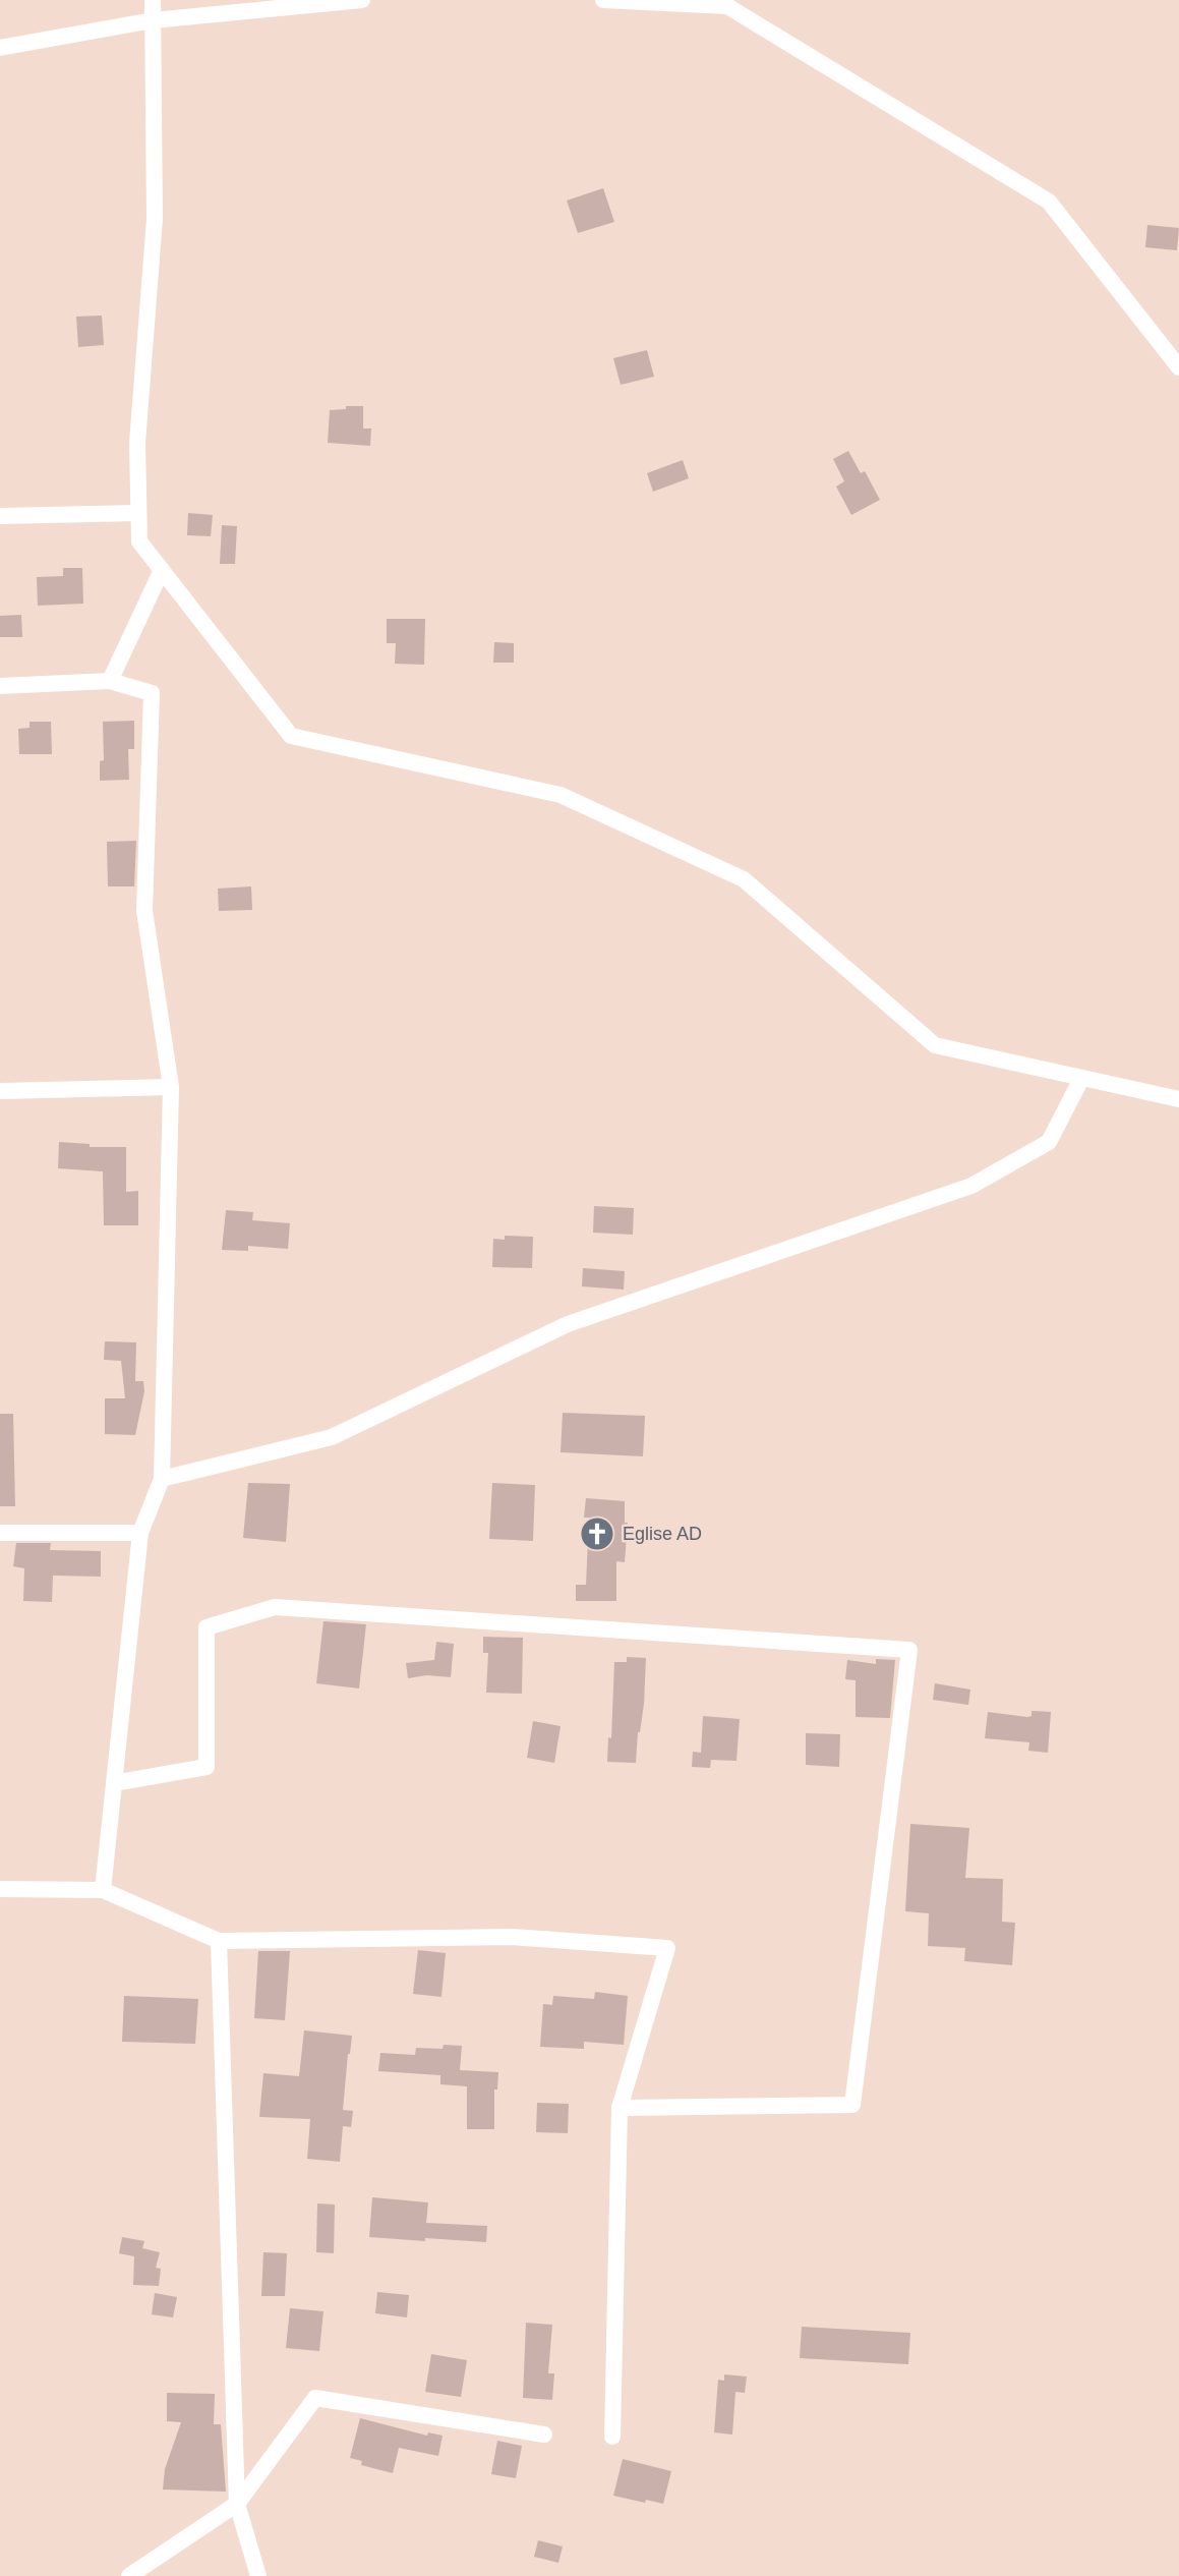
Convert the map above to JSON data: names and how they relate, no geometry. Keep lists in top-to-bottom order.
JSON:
{
  "places": {
    "church": ["Eglise AD"]
  }
}
